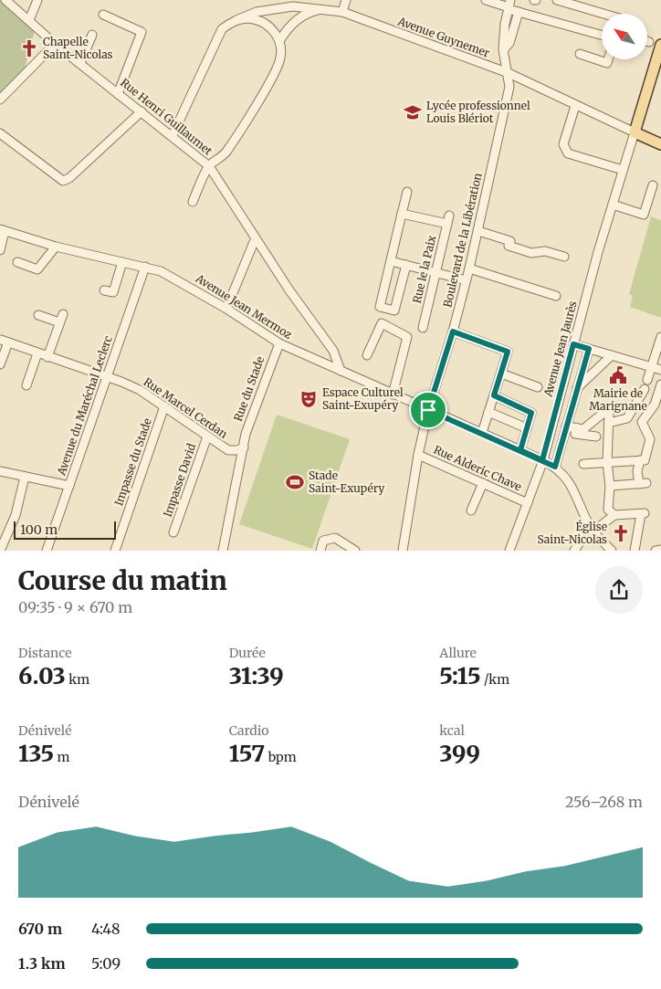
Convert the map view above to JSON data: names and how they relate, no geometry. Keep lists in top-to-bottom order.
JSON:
{
  "streets": {
    "street": [
      "Avenue Guynemer",
      "Rue Henri Guillaumet",
      "Boulevard de la Libération",
      "Rue le la Paix",
      "Avenue Jean Mermoz",
      "Avenue Jean Jaurès",
      "Rue du Stade",
      "Avenue du Maréchal Leclerc",
      "Rue Marcel Cerdan",
      "Impasse du Stade",
      "Rue Alderic Chave",
      "Impasse David"
    ]
  },
  "crossings": [
    ["Avenue Guynemer", "Boulevard de la Libération"],
    ["Avenue Guynemer", "Avenue Jean Jaurès"],
    ["Rue Henri Guillaumet", "Avenue Jean Mermoz"],
    ["Boulevard de la Libération", "Avenue Jean Mermoz"],
    ["Boulevard de la Libération", "Rue Alderic Chave"],
    ["Avenue Jean Mermoz", "Avenue Jean Jaurès"],
    ["Avenue Jean Mermoz", "Rue du Stade"],
    ["Avenue Jean Mermoz", "Avenue du Maréchal Leclerc"],
    ["Avenue Jean Mermoz", "Rue Alderic Chave"],
    ["Avenue Jean Jaurès", "Rue Alderic Chave"],
    ["Rue du Stade", "Rue Marcel Cerdan"],
    ["Avenue du Maréchal Leclerc", "Rue Marcel Cerdan"],
    ["Rue Marcel Cerdan", "Impasse du Stade"],
    ["Rue Marcel Cerdan", "Impasse David"]
  ],
  "places": {
    "church": ["Chapelle Saint-Nicolas", "Église Saint-Nicolas"],
    "school or university": ["Lycée professionnel Louis Blériot"],
    "public building": ["Mairie de Marignane"],
    "theatre": ["Espace Culturel Saint-Exupéry"],
    "sports": ["Stade Saint-Exupéry"]
  },
  "scale_bar": "100 m",
  "north": "top left",
  "page": {
    "scale": "100 m",
    "heading": ["Course du matin", "09:35 · 9 × 670 m"],
    "stats": [
      ["Distance", "6.03 km"],
      ["Durée", "31:39"],
      ["Allure", "5:15 /km"],
      ["Dénivelé", "135 m"],
      ["Cardio", "157 bpm"],
      ["kcal", "399"]
    ],
    "chart": ["Dénivelé", "256–268 m"],
    "list": [
      {
        "name": "670 m",
        "note": "4:48"
      },
      {
        "name": "1.3 km",
        "note": "5:09"
      }
    ]
  }
}
